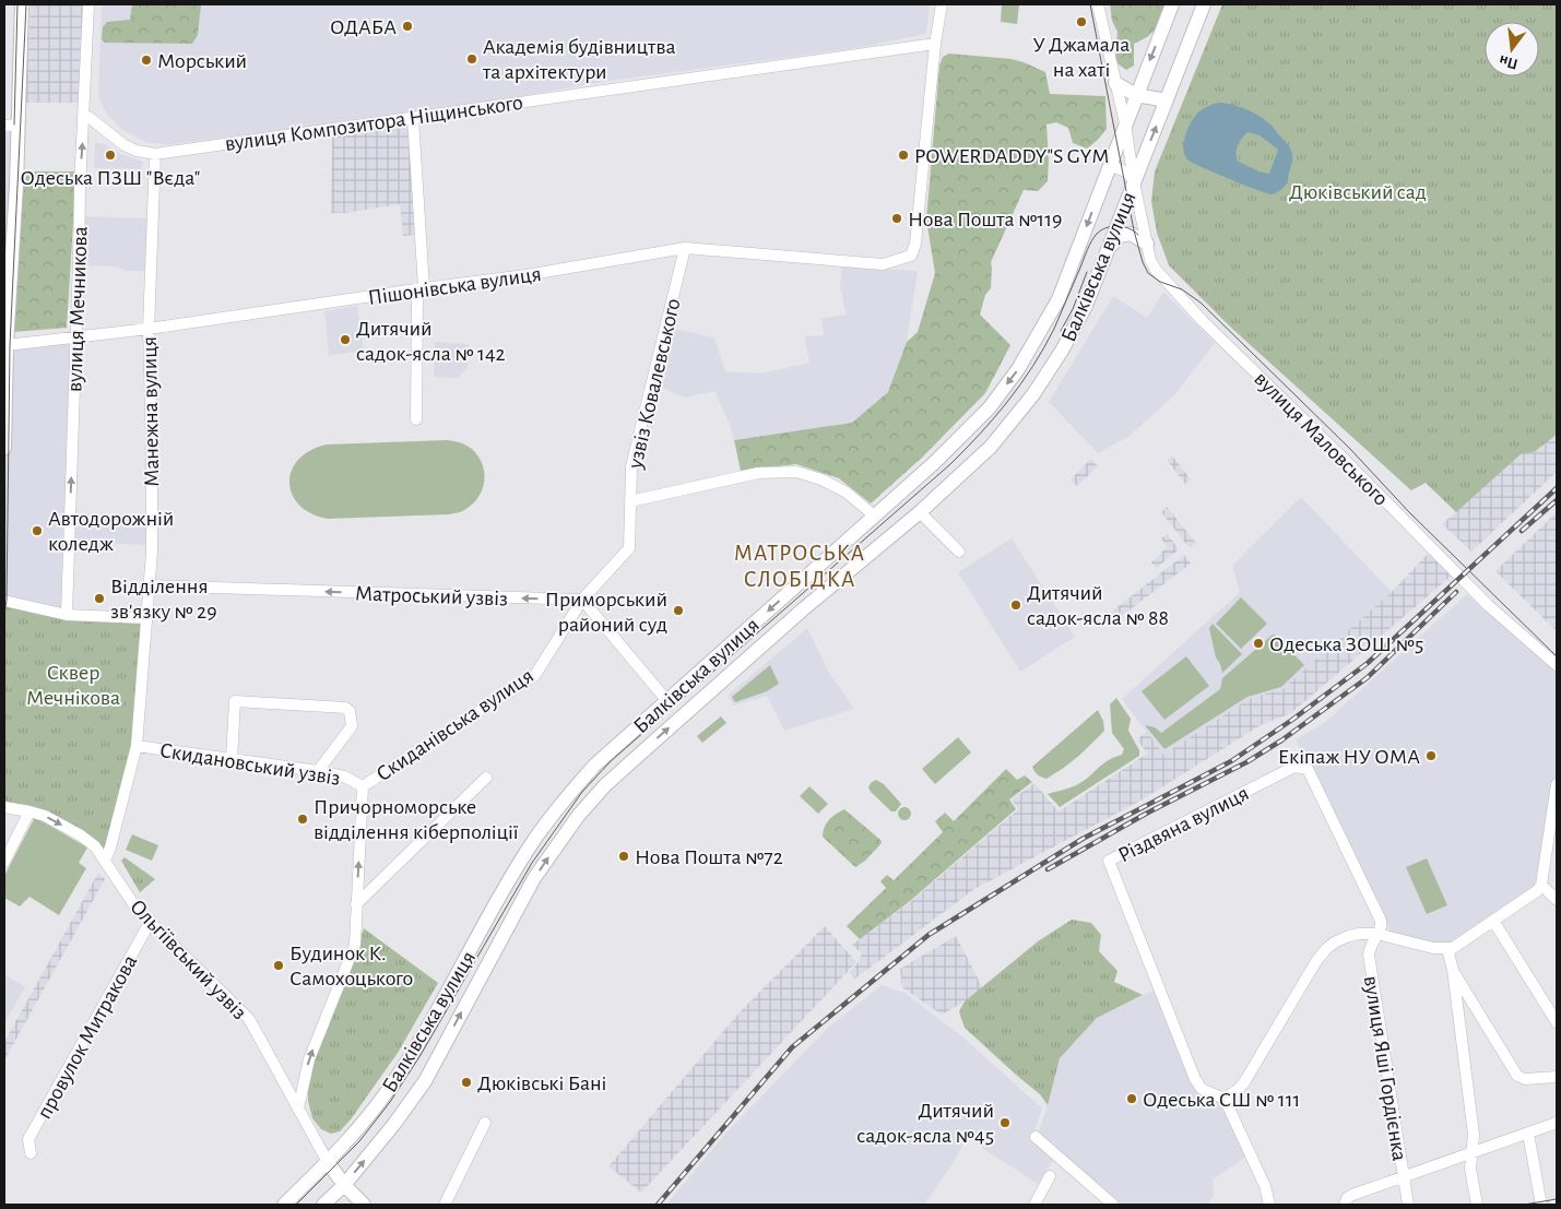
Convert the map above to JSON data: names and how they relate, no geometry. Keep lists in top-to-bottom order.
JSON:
{
  "streets": {
    "main road": ["Балківська вулиця"],
    "street": [
      "вулиця Композитора Ніщинського",
      "Пішонівська вулиця",
      "вулиця Мечникова",
      "узвіз Ковалевського",
      "Манежна вулиця",
      "вулиця Маловського",
      "Матроський узвіз",
      "Скиданівська вулиця",
      "Скидановський узвіз",
      "Різдвяна вулиця",
      "Ольгіївський узвіз",
      "провулок Митракова",
      "вулиця Яші Гордієнка"
    ]
  },
  "crossings": [
    ["вулиця Композитора Ніщинського", "Пішонівська вулиця"],
    ["вулиця Композитора Ніщинського", "вулиця Мечникова"],
    ["вулиця Композитора Ніщинського", "Манежна вулиця"],
    ["Балківська вулиця", "вулиця Маловського"],
    ["Балківська вулиця", "Ольгіївський узвіз"],
    ["Пішонівська вулиця", "вулиця Мечникова"],
    ["Пішонівська вулиця", "узвіз Ковалевського"],
    ["Пішонівська вулиця", "Манежна вулиця"],
    ["узвіз Ковалевського", "Матроський узвіз"],
    ["узвіз Ковалевського", "Скиданівська вулиця"],
    ["Манежна вулиця", "Матроський узвіз"],
    ["Манежна вулиця", "Скидановський узвіз"],
    ["Манежна вулиця", "Ольгіївський узвіз"],
    ["Матроський узвіз", "Скиданівська вулиця"],
    ["Скиданівська вулиця", "Скидановський узвіз"],
    ["Скиданівська вулиця", "Ольгіївський узвіз"],
    ["Різдвяна вулиця", "вулиця Яші Гордієнка"],
    ["Ольгіївський узвіз", "провулок Митракова"]
  ],
  "one_way": ["вулиця Мечникова", "Матроський узвіз", "Скиданівська вулиця"],
  "districts": ["МАТРОСЬКА СЛОБІДКА"],
  "parks": ["Дюківський сад", "Сквер Мечнікова"],
  "places": [
    "У Джамала на хаті",
    "ОДАБА",
    "Академія будівництва та архітектури",
    "Морський",
    "Одеська ПЗШ \"Вєда\"",
    "POWERDADDY\"S GYM",
    "Нова Пошта №119",
    "Дитячий садок-ясла № 142",
    "Автодорожній коледж",
    "Відділення зв'язку № 29",
    "Дитячий садок-ясла № 88",
    "Приморський районий суд",
    "Одеська ЗОШ №5",
    "Екіпаж НУ ОМА",
    "Причорноморське відділення кіберполіції",
    "Нова Пошта №72",
    "Будинок К. Самохоцького",
    "Дюківські Бані",
    "Одеська СШ № 111",
    "Дитячий садок-ясла №45"
  ],
  "north": "bottom"
}
